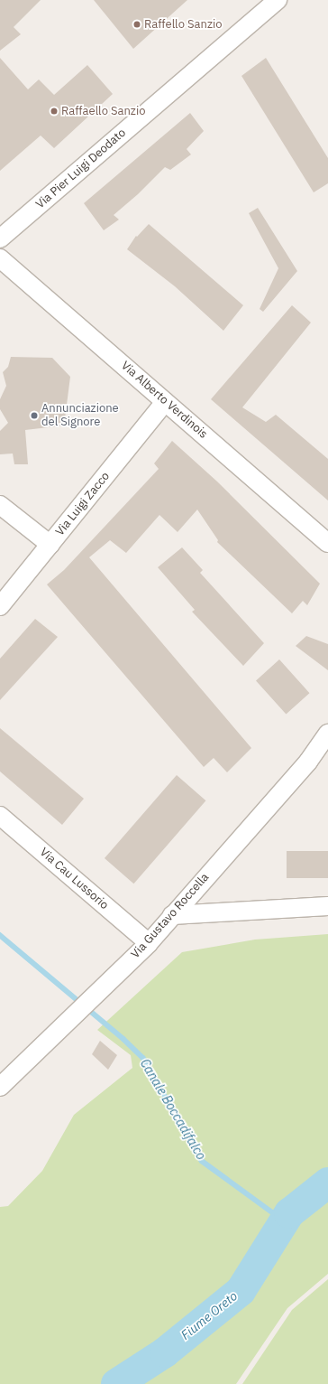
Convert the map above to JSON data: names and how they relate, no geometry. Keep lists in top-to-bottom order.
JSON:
{
  "streets": {
    "street": [
      "Via Pier Luigi Deodato",
      "Via Alberto Verdinois",
      "Via Luigi Zacco",
      "Via Cau Lussorio",
      "Via Gustavo Roccella"
    ]
  },
  "crossings": [
    ["Via Alberto Verdinois", "Via Luigi Zacco"],
    ["Via Cau Lussorio", "Via Gustavo Roccella"]
  ],
  "water": ["Canale Boccadifalco", "Fiume Oreto"],
  "places": ["Raffello Sanzio", "Raffaello Sanzio", "Annunciazione del Signore"]
}
